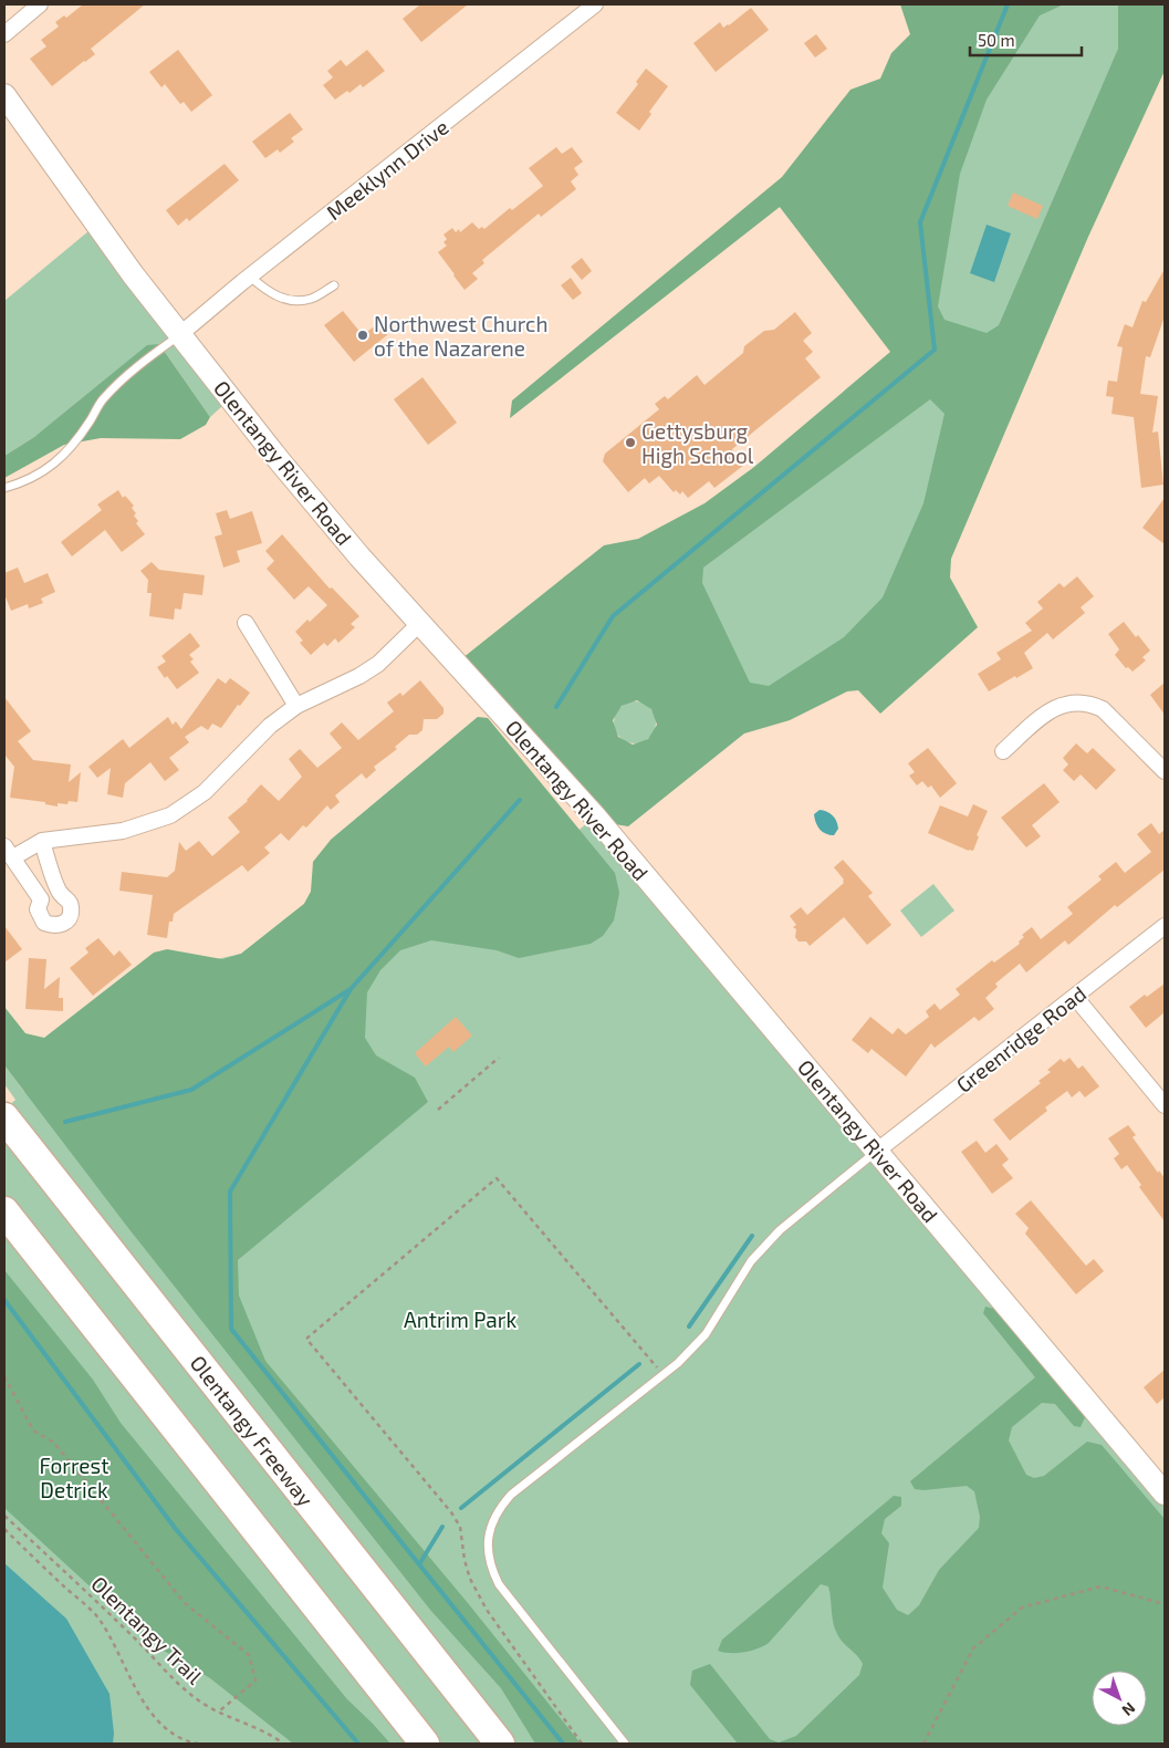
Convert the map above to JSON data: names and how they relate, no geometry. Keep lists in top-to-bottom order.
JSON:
{
  "streets": {
    "highway": ["Olentangy Freeway"],
    "main road": ["Olentangy River Road"],
    "street": ["Meeklynn Drive", "Greenridge Road"],
    "path": ["Olentangy Trail"]
  },
  "crossings": [
    ["Meeklynn Drive", "Olentangy River Road"],
    ["Olentangy River Road", "Greenridge Road"]
  ],
  "parks": ["Antrim Park", "Forrest Detrick"],
  "places": ["Northwest Church of the Nazarene", "Gettysburg High School"],
  "scale_bar": "50 m",
  "north": "bottom right"
}
